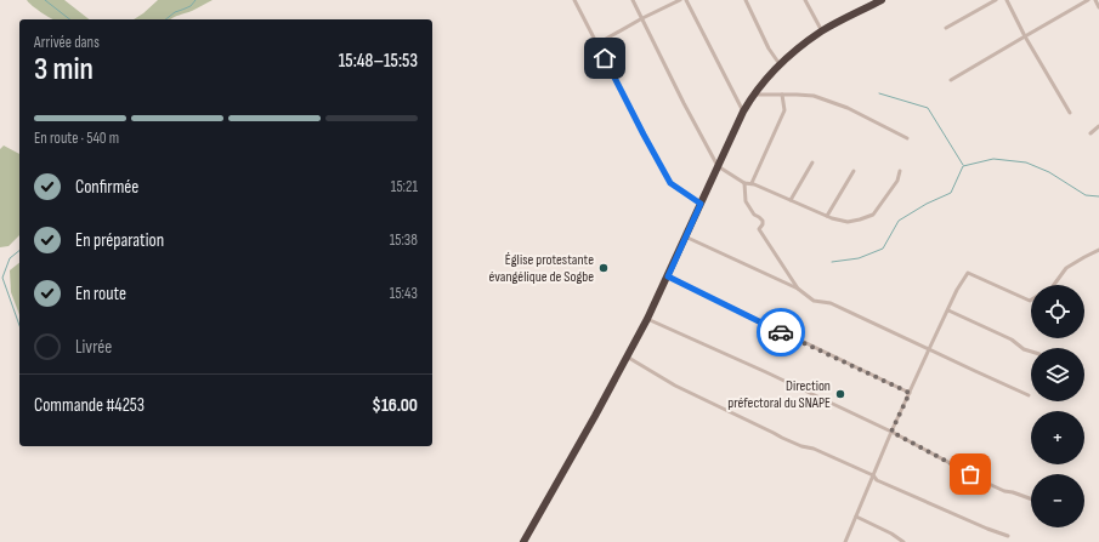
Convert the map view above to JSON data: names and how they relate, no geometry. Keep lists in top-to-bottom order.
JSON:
{
  "places": ["Église protestante évangélique de Sogbe", "Direction préfectoral du SNAPE"],
  "page": {
    "heading": ["3 min", "Arrivée dans", "15:48–15:53"],
    "panel": ["Commande #4253", "$16.00"],
    "bar": "En route · 540 m",
    "list": [
      ["Confirmée", "15:21"],
      ["En préparation", "15:38"],
      ["En route", "15:43"],
      "Livrée"
    ],
    "map_buttons": ["+", "−"]
  }
}
